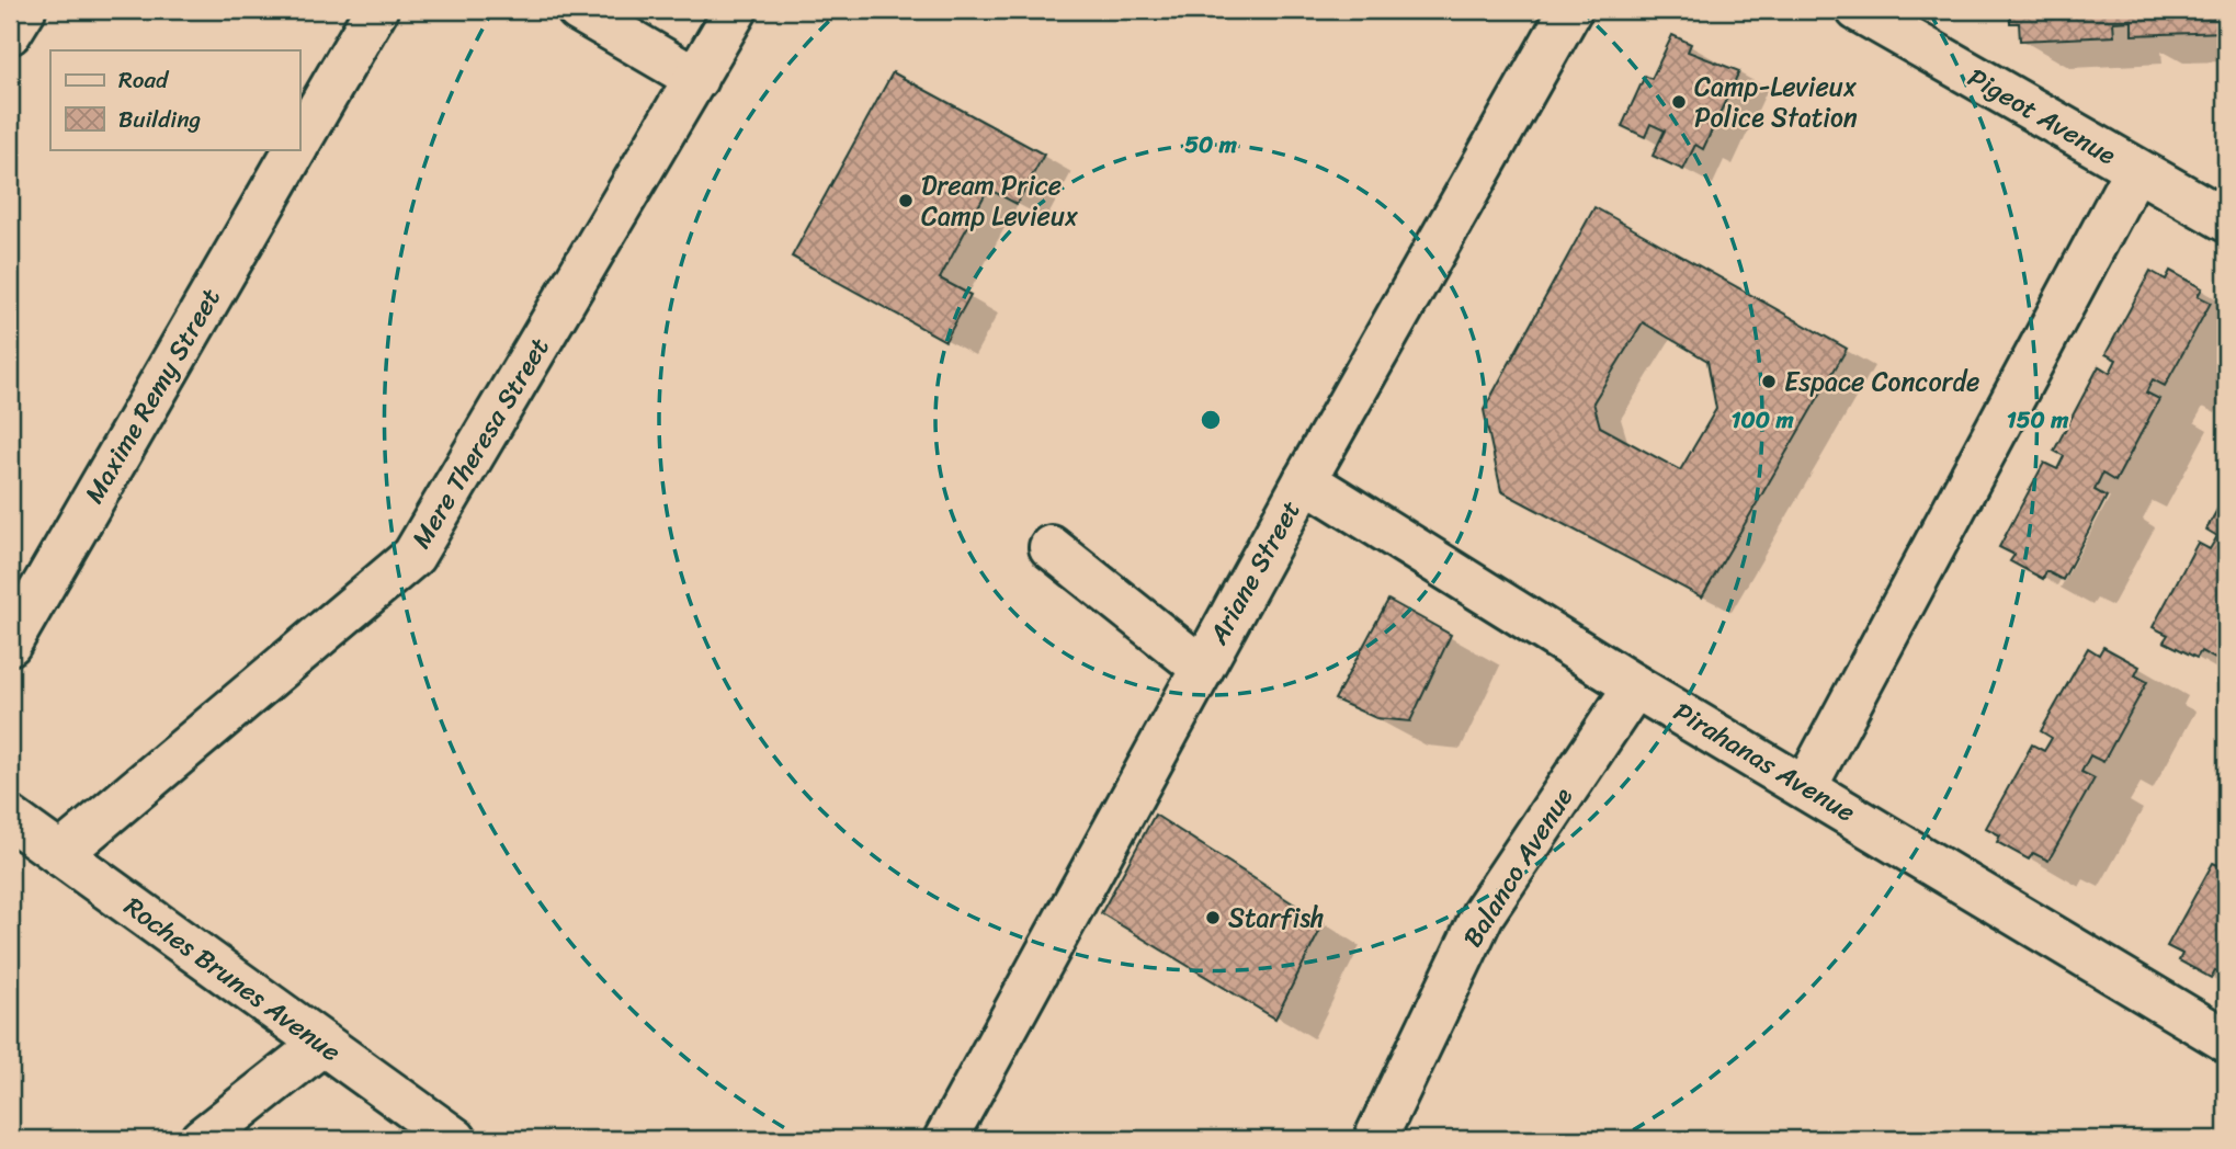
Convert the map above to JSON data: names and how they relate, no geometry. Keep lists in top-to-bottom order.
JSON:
{
  "streets": {
    "street": [
      "Pigeot Avenue",
      "Maxime Remy Street",
      "Mere Theresa Street",
      "Ariane Street",
      "Pirahanas Avenue",
      "Balanco Avenue",
      "Roches Brunes Avenue"
    ]
  },
  "crossings": [
    ["Mere Theresa Street", "Roches Brunes Avenue"],
    ["Ariane Street", "Pirahanas Avenue"],
    ["Pirahanas Avenue", "Balanco Avenue"]
  ],
  "places": [
    "Camp-Levieux Police Station",
    "Dream Price Camp Levieux",
    "Espace Concorde",
    "Starfish"
  ],
  "legend": ["Road", "Building"],
  "rings": ["50 m", "100 m", "150 m"]
}
